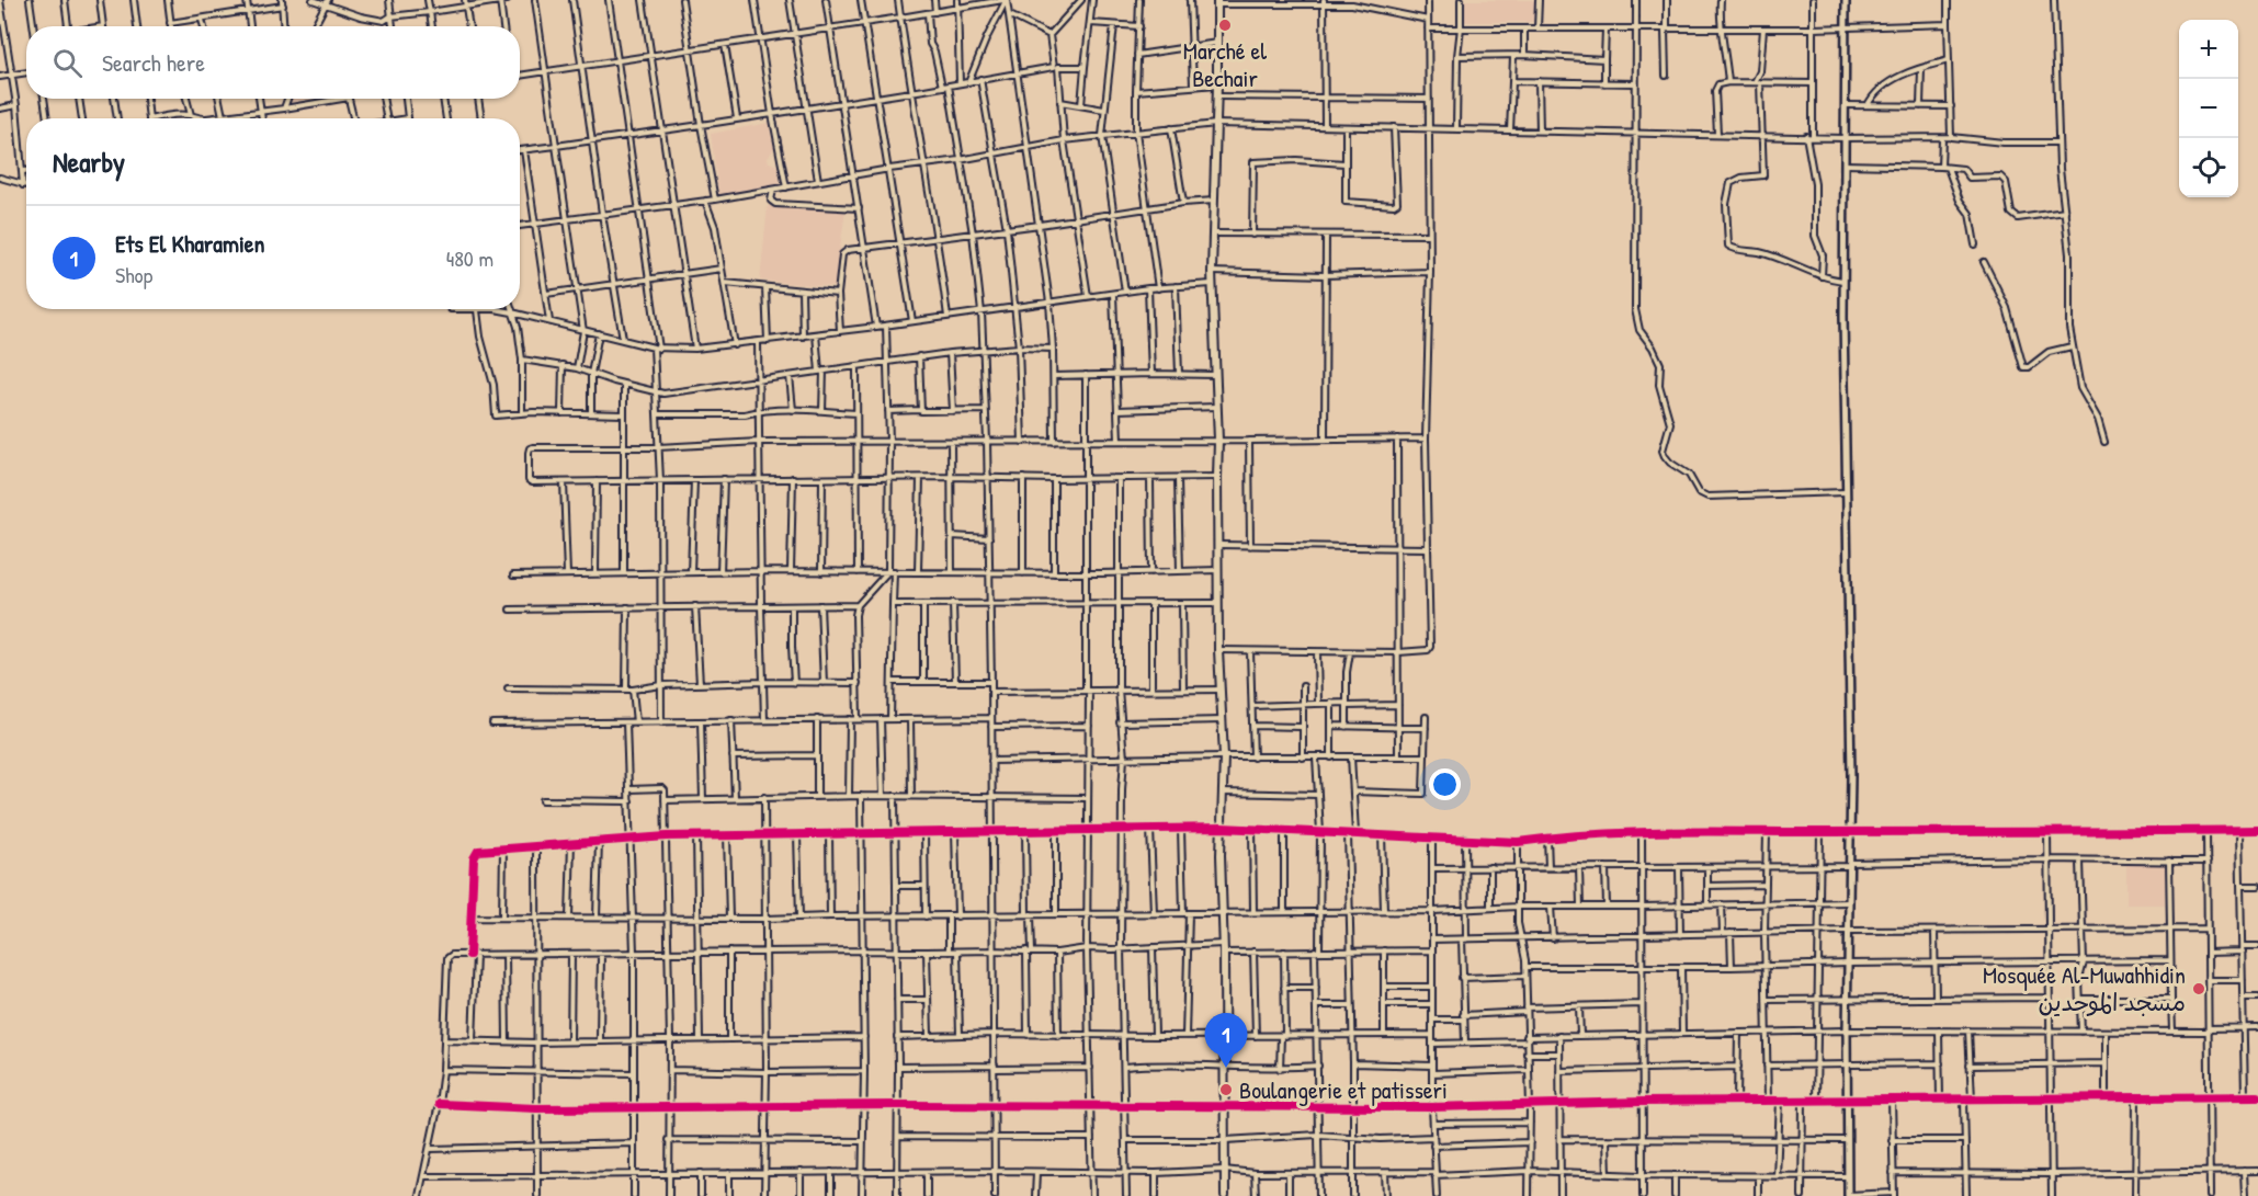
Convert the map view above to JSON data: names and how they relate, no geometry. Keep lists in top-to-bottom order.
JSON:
{
  "places": ["Marché el Bechair", "Mosquée Al-Muwahhidin مسجد الموحدين", "Boulangerie et patisseri"],
  "page": {
    "map_buttons": ["+", "−"],
    "search": "Search here",
    "heading": "Nearby",
    "list": [
      {
        "mark": "1",
        "name": "Ets El Kharamien",
        "note": "Shop",
        "value": "480 m"
      }
    ],
    "pins": "1"
  }
}
